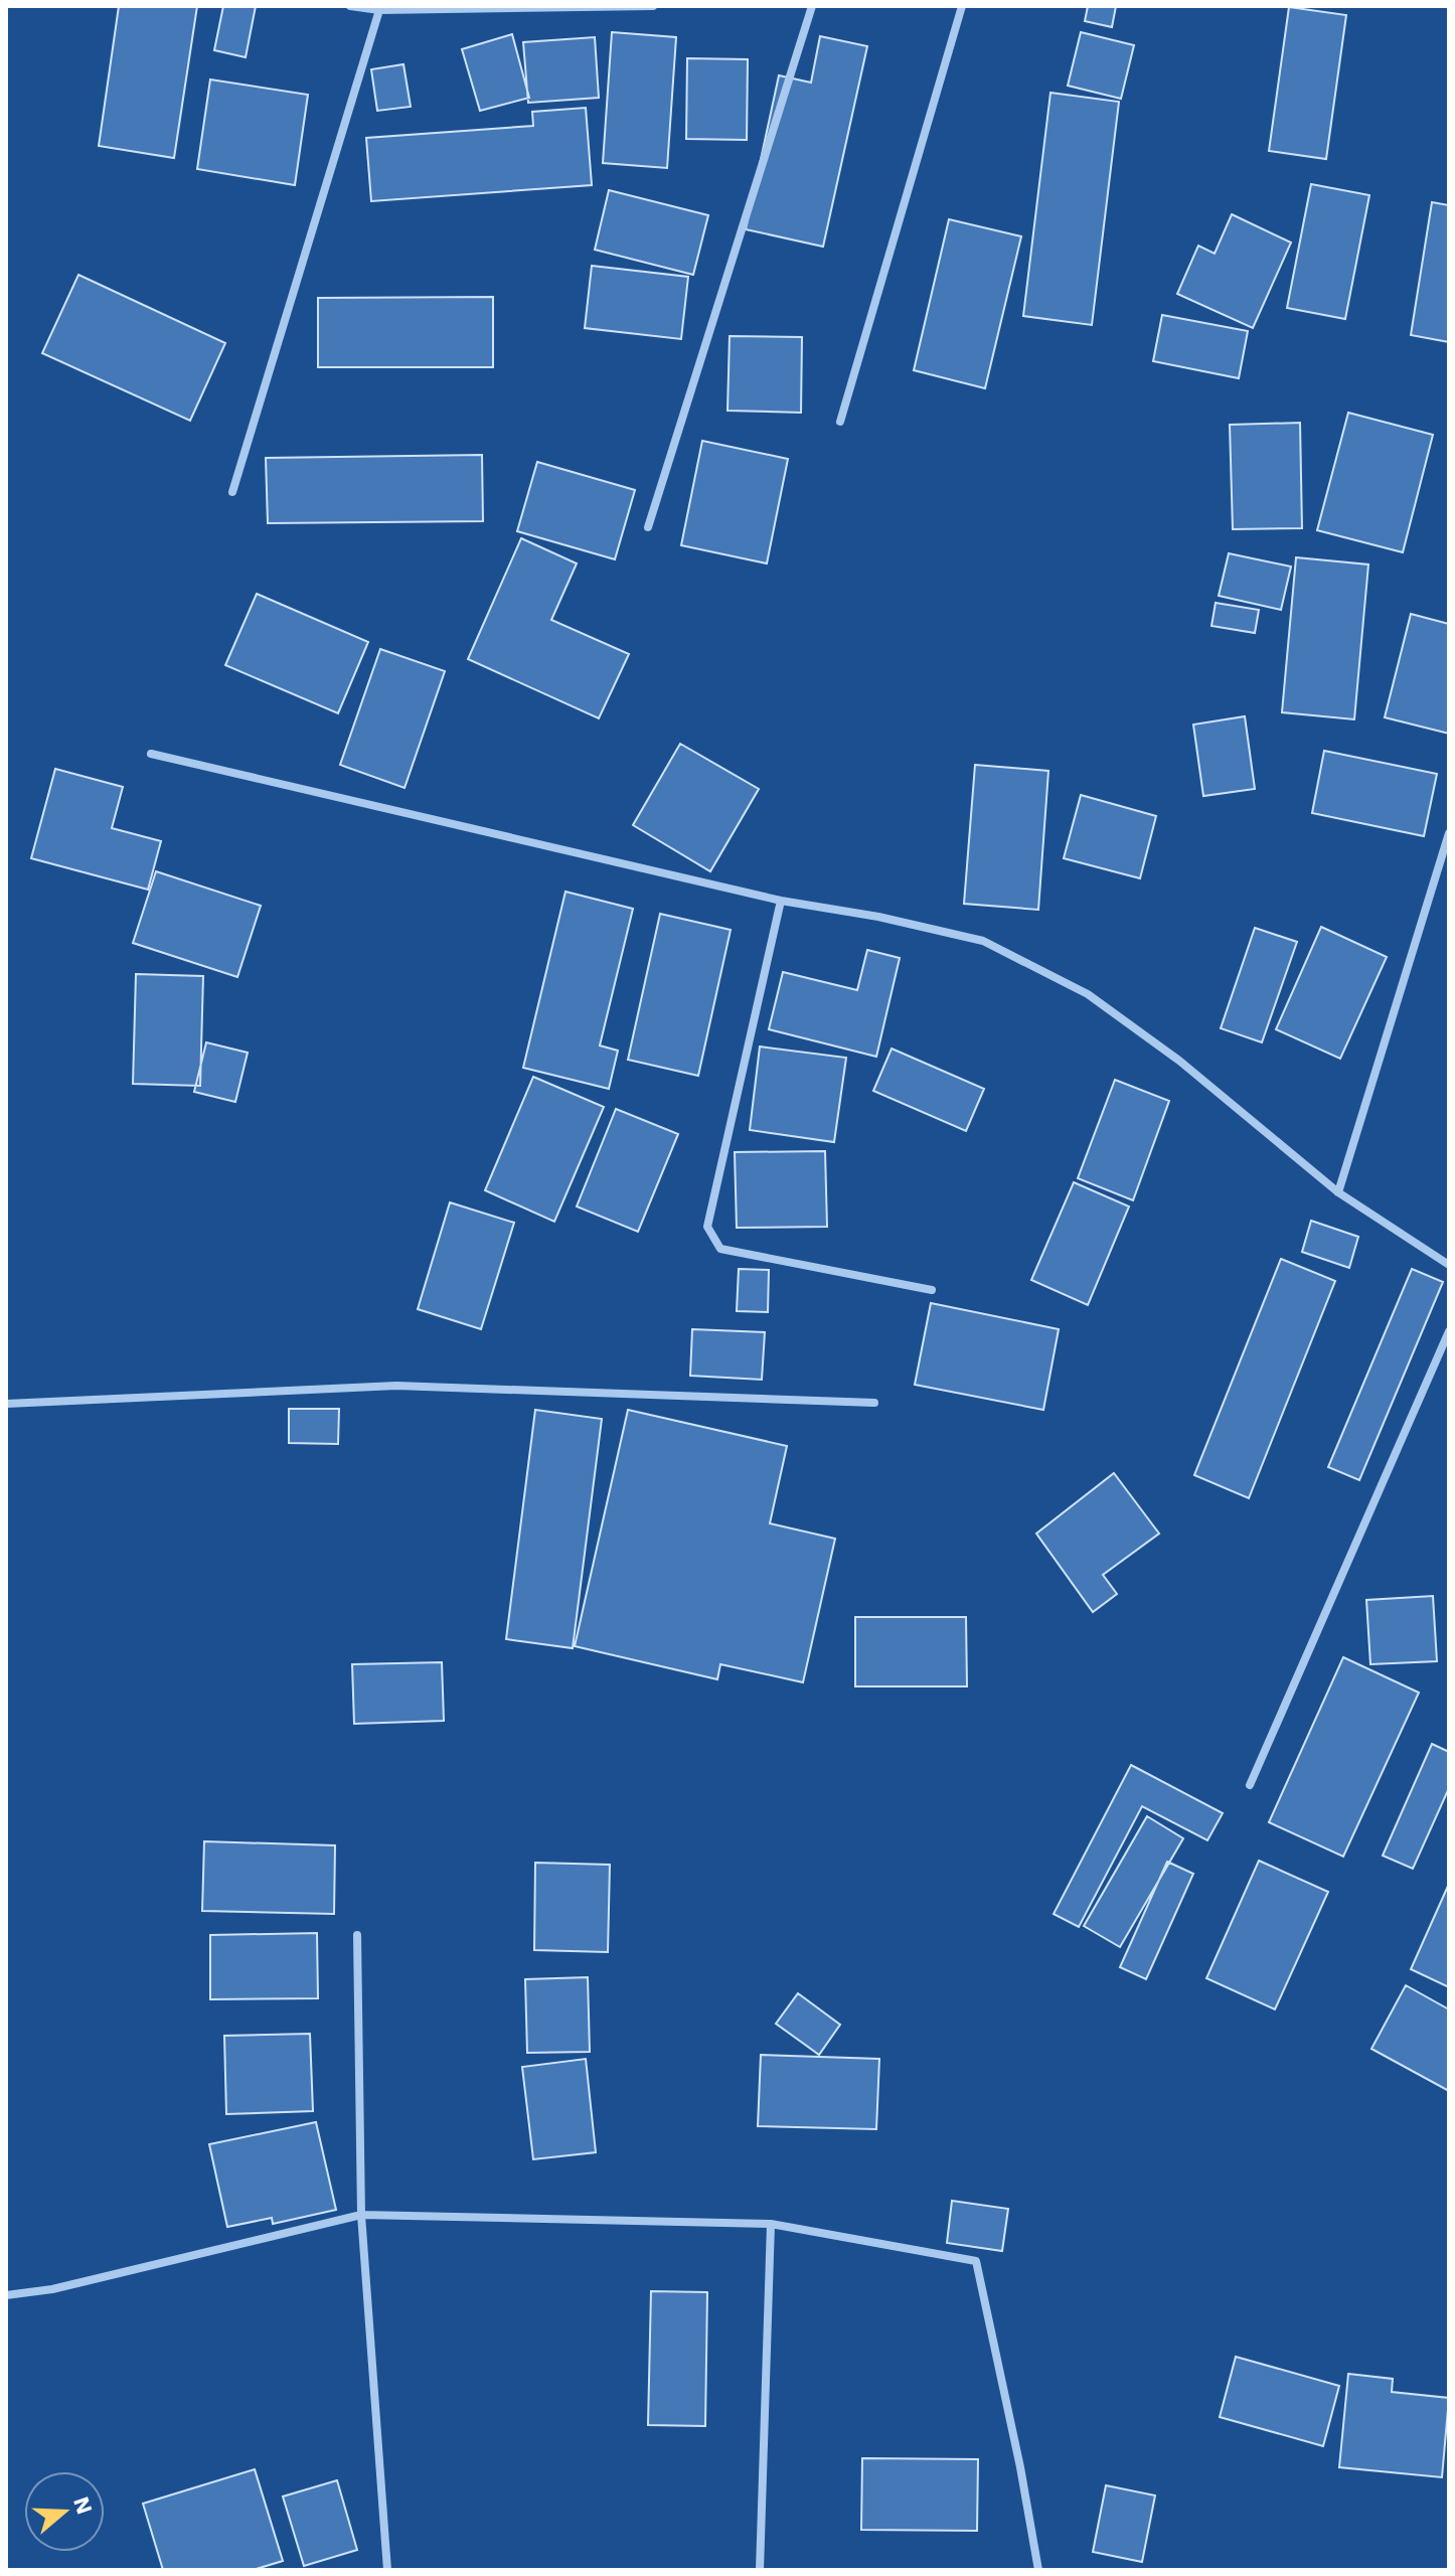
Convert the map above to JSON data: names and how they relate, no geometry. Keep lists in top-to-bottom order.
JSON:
{
  "north": "right"
}
